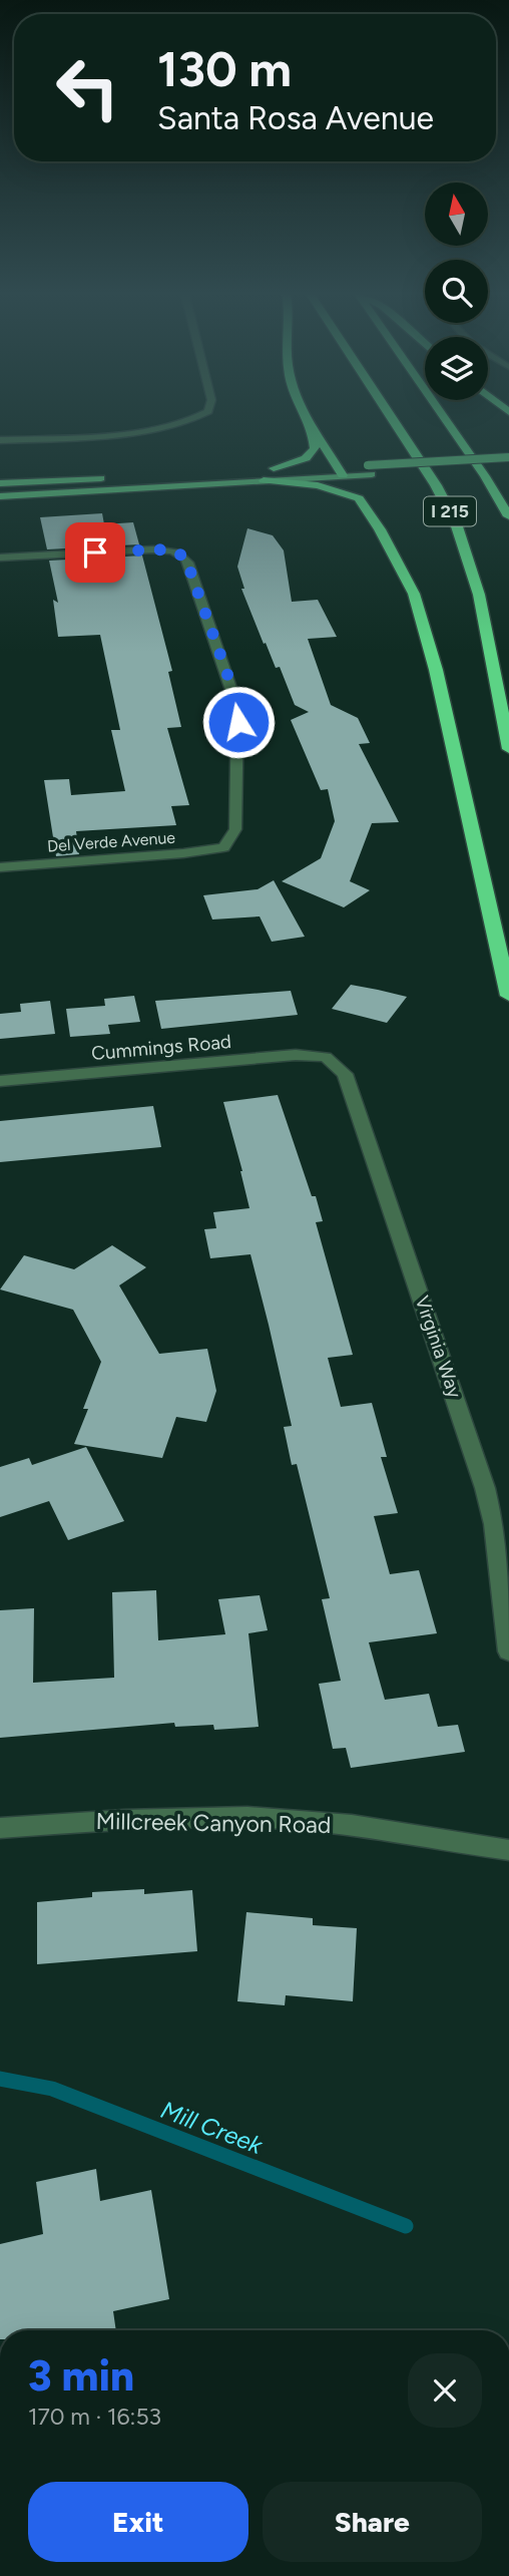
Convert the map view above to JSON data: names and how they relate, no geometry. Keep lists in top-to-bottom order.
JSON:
{
  "streets": {
    "highway": ["I 215"],
    "street": [
      "Del Verde Avenue",
      "Cummings Road",
      "Virginia Way",
      "Millcreek Canyon Road"
    ]
  },
  "crossings": [
    ["Cummings Road", "Virginia Way"]
  ],
  "water": ["Mill Creek"],
  "north": "top",
  "page": {
    "turn": ["130 m", "Santa Rosa Avenue"],
    "heading": ["3 min", "170 m · 16:53"],
    "buttons": ["Exit", "Share"]
  }
}
